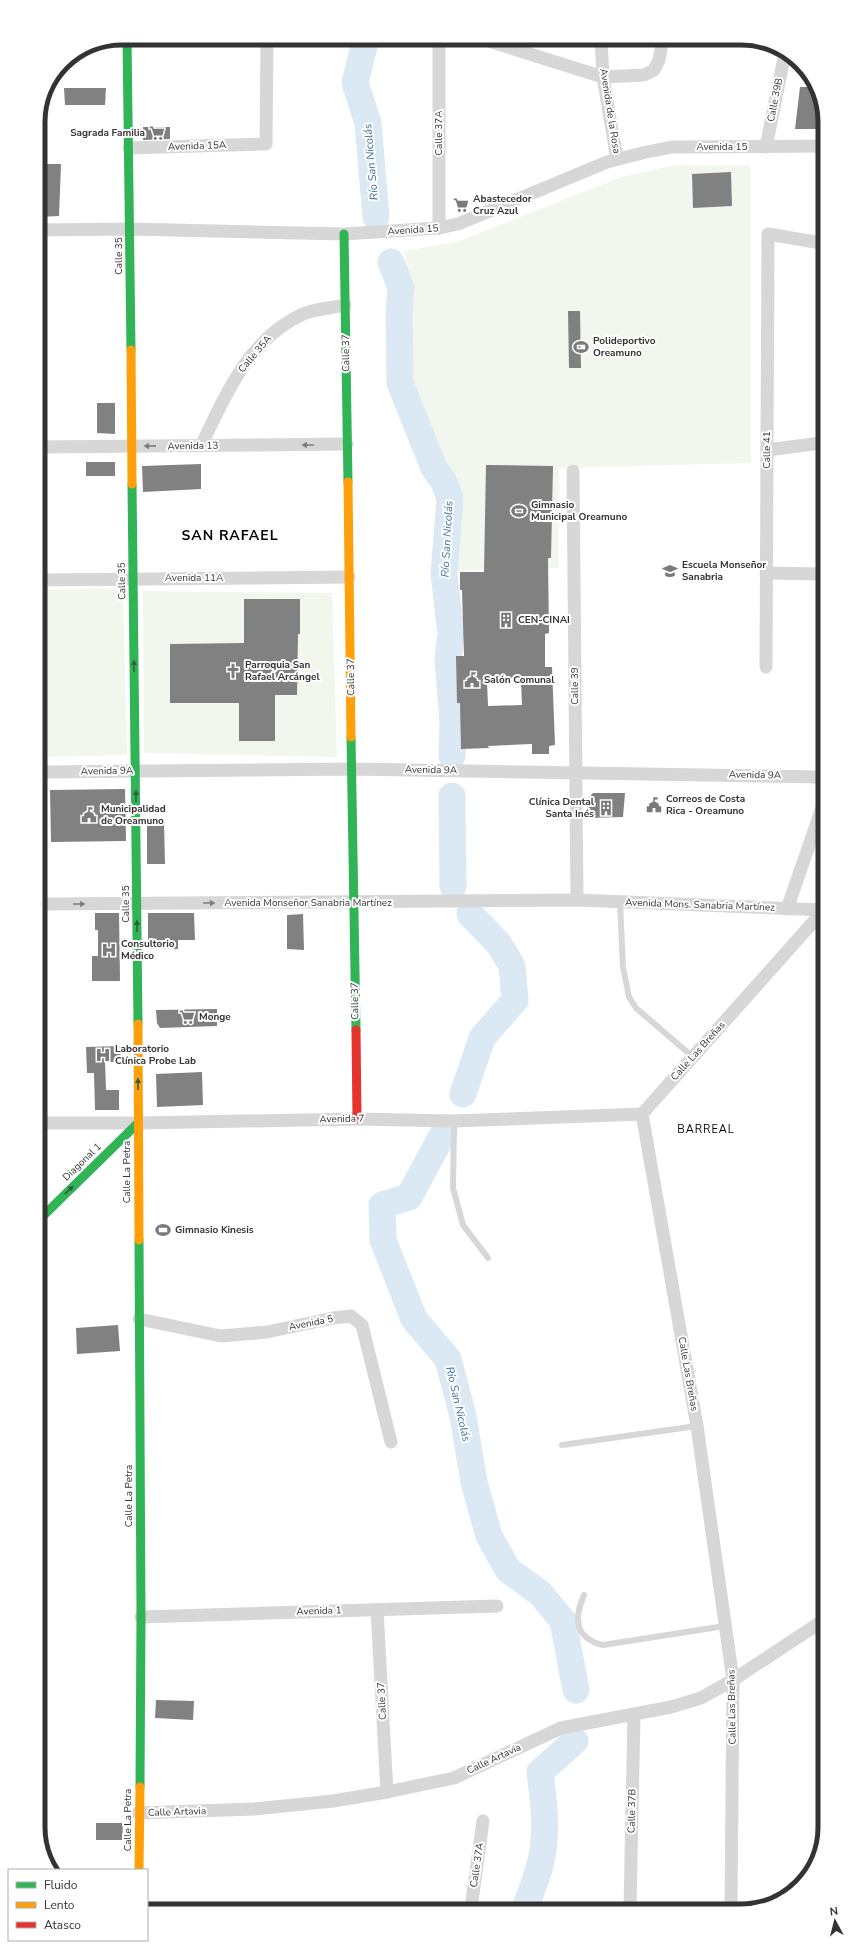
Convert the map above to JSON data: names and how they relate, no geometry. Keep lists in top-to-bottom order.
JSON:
{
  "streets": {
    "street": [
      "Calle 39B",
      "Avenida de la Rosa",
      "Calle 37A",
      "Avenida 15A",
      "Avenida 15",
      "Calle 35",
      "Calle 37",
      "Calle 35A",
      "Avenida 13",
      "Calle 41",
      "Avenida 11A",
      "Calle 39",
      "Avenida 9A",
      "Avenida Monseñor Sanabria Martínez",
      "Avenida Mons. Sanabria Martínez",
      "Calle Las Breñas",
      "Avenida 7",
      "Diagonal 1",
      "Calle La Petra",
      "Avenida 5",
      "Avenida 1",
      "Calle Artavia",
      "Calle 37B"
    ]
  },
  "crossings": [
    ["Calle 39B", "Avenida 15"],
    ["Avenida de la Rosa", "Avenida 15"],
    ["Calle 37A", "Avenida 15"],
    ["Avenida 15A", "Calle 35"],
    ["Avenida 15", "Calle 35"],
    ["Avenida 15", "Calle 37"],
    ["Calle 35", "Avenida 13"],
    ["Calle 35", "Avenida 11A"],
    ["Calle 35", "Avenida 9A"],
    ["Calle 35", "Avenida Monseñor Sanabria Martínez"],
    ["Calle 35", "Avenida 7"],
    ["Calle 35", "Diagonal 1"],
    ["Calle 35", "Calle La Petra"],
    ["Calle 37", "Calle 35A"],
    ["Calle 37", "Avenida 13"],
    ["Calle 37", "Avenida 11A"],
    ["Calle 37", "Avenida 9A"],
    ["Calle 37", "Avenida Monseñor Sanabria Martínez"],
    ["Calle 37", "Avenida 7"],
    ["Calle 37", "Avenida 1"],
    ["Calle 37", "Calle Artavia"],
    ["Calle 35A", "Avenida 13"],
    ["Calle 39", "Avenida 9A"],
    ["Calle 39", "Avenida Monseñor Sanabria Martínez"],
    ["Calle 39", "Avenida Mons. Sanabria Martínez"],
    ["Avenida Monseñor Sanabria Martínez", "Avenida Mons. Sanabria Martínez"],
    ["Calle Las Breñas", "Avenida 7"],
    ["Calle Las Breñas", "Calle Artavia"],
    ["Avenida 7", "Diagonal 1"],
    ["Avenida 7", "Calle La Petra"],
    ["Diagonal 1", "Calle La Petra"],
    ["Calle La Petra", "Avenida 5"],
    ["Calle La Petra", "Avenida 1"],
    ["Calle La Petra", "Calle Artavia"],
    ["Calle Artavia", "Calle 37B"]
  ],
  "one_way": [
    "Calle 35",
    "Avenida 13",
    "Avenida Monseñor Sanabria Martínez",
    "Diagonal 1"
  ],
  "districts": ["SAN RAFAEL", "BARREAL"],
  "water": ["Río San Nicolás"],
  "places": {
    "supermarket": ["Sagrada Familia", "Abastecedor Cruz Azul", "Monge"],
    "sports": ["Polideportivo Oreamuno", "Gimnasio Municipal Oreamuno", "Gimnasio Kinesis"],
    "school or university": ["Escuela Monseñor Sanabria"],
    "building": ["CEN-CINAI", "Clínica Dental Santa Inés"],
    "church": ["Parroquia San Rafael Arcángel"],
    "public building": ["Salón Comunal", "Correos de Costa Rica - Oreamuno", "Municipalidad de Oreamuno"],
    "hospital": ["Consultorio Médico", "Laboratorio Clínica Probe Lab"]
  },
  "legend": ["Fluido", "Lento", "Atasco"],
  "north": "top"
}
